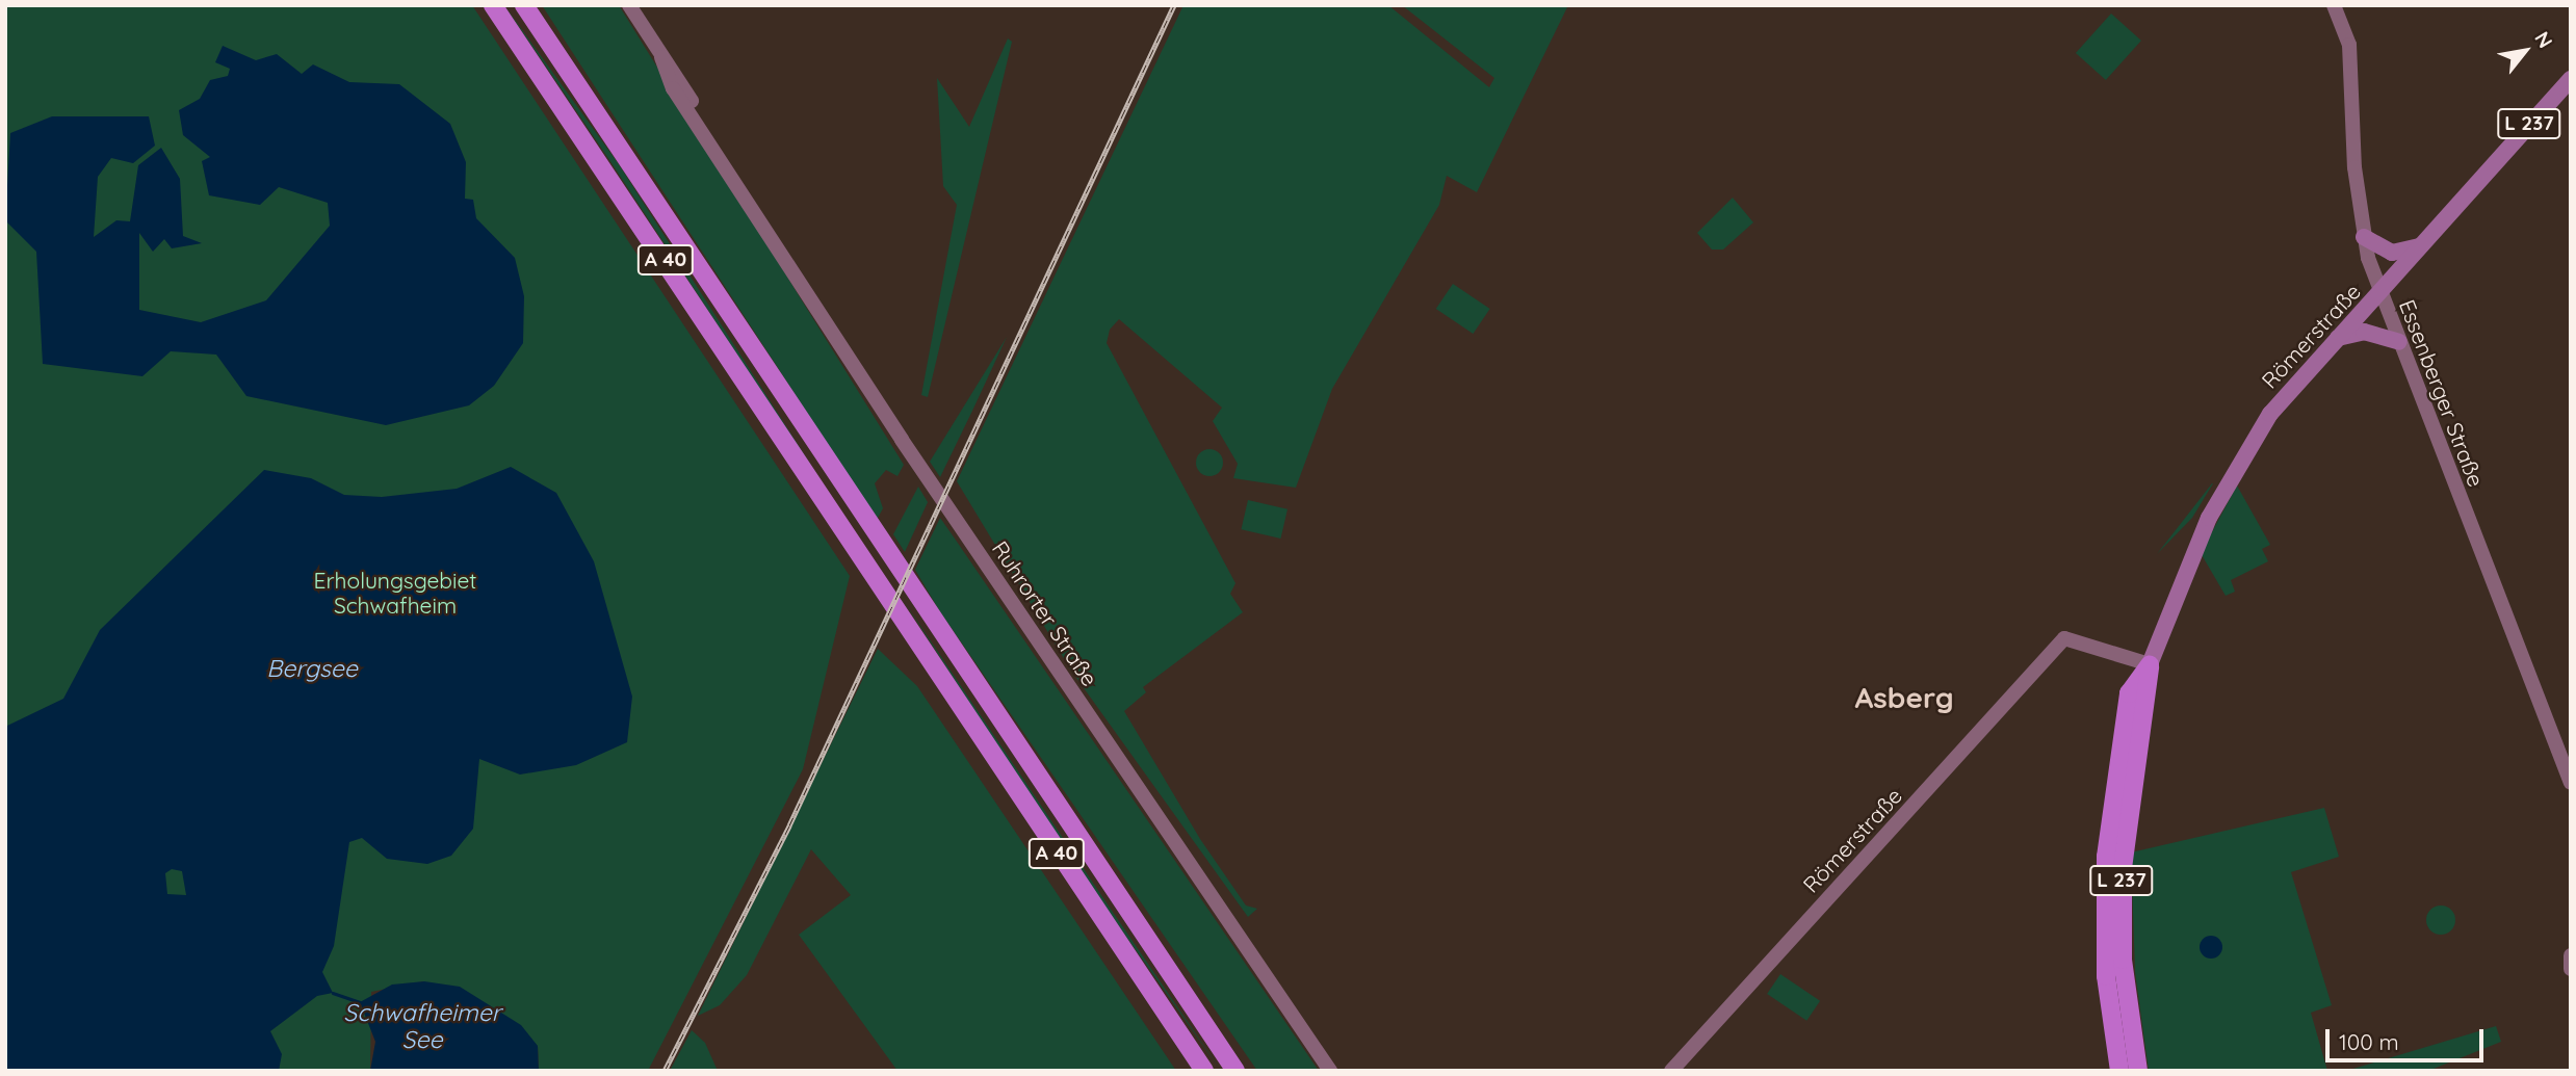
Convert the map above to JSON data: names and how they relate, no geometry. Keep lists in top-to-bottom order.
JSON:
{
  "streets": {
    "highway": ["L 237", "A 40"],
    "main road": ["Römerstraße"],
    "street": ["Essenberger Straße", "Ruhrorter Straße"]
  },
  "crossings": [
    ["L 237", "Römerstraße"],
    ["Römerstraße", "Essenberger Straße"]
  ],
  "districts": ["Asberg"],
  "water": ["Bergsee", "Schwafheimer See"],
  "parks": ["Erholungsgebiet Schwafheim"],
  "scale_bar": "100 m",
  "north": "top right"
}
